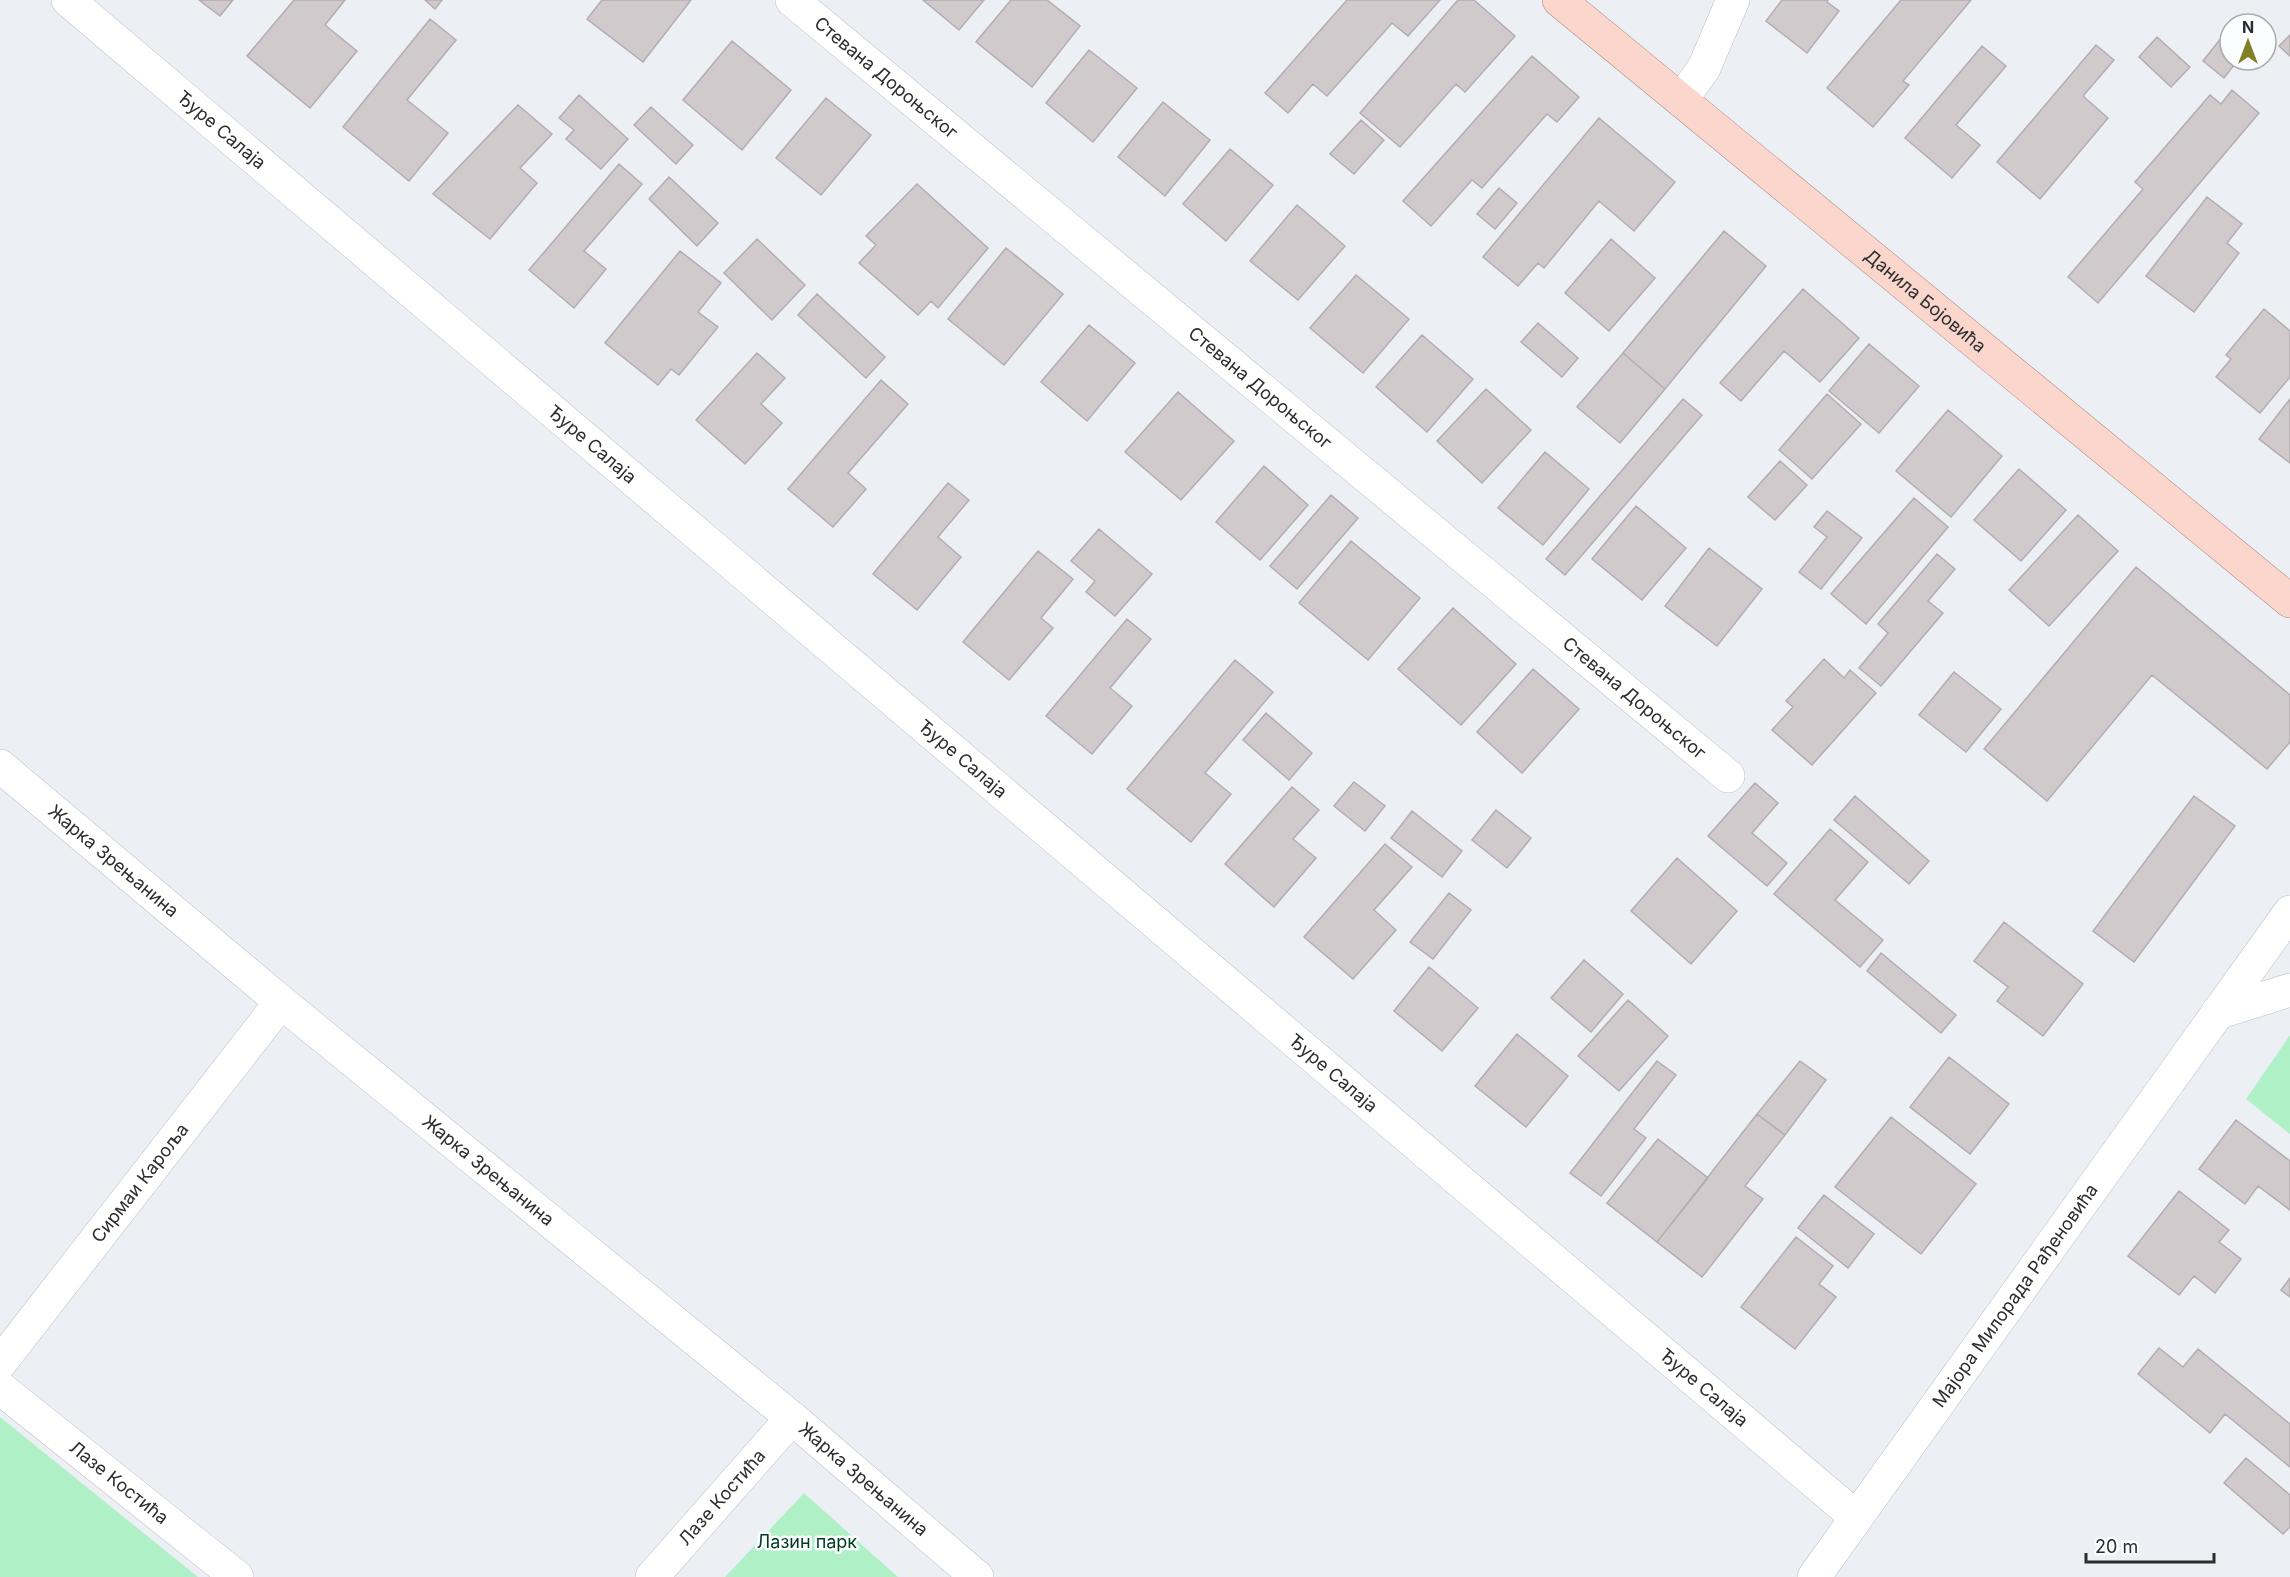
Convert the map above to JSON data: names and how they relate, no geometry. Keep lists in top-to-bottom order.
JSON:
{
  "streets": {
    "main road": ["Данила Бојовића"],
    "street": [
      "Стевана Дороњског",
      "Ђуре Салаја",
      "Жарка Зрењанина",
      "Сирмаи Кароља",
      "Мајора Милорада Рађеновића",
      "Лазе Костића"
    ]
  },
  "crossings": [
    ["Ђуре Салаја", "Мајора Милорада Рађеновића"],
    ["Жарка Зрењанина", "Сирмаи Кароља"],
    ["Жарка Зрењанина", "Лазе Костића"]
  ],
  "parks": ["Лазин парк"],
  "scale_bar": "20 m",
  "north": "top"
}
